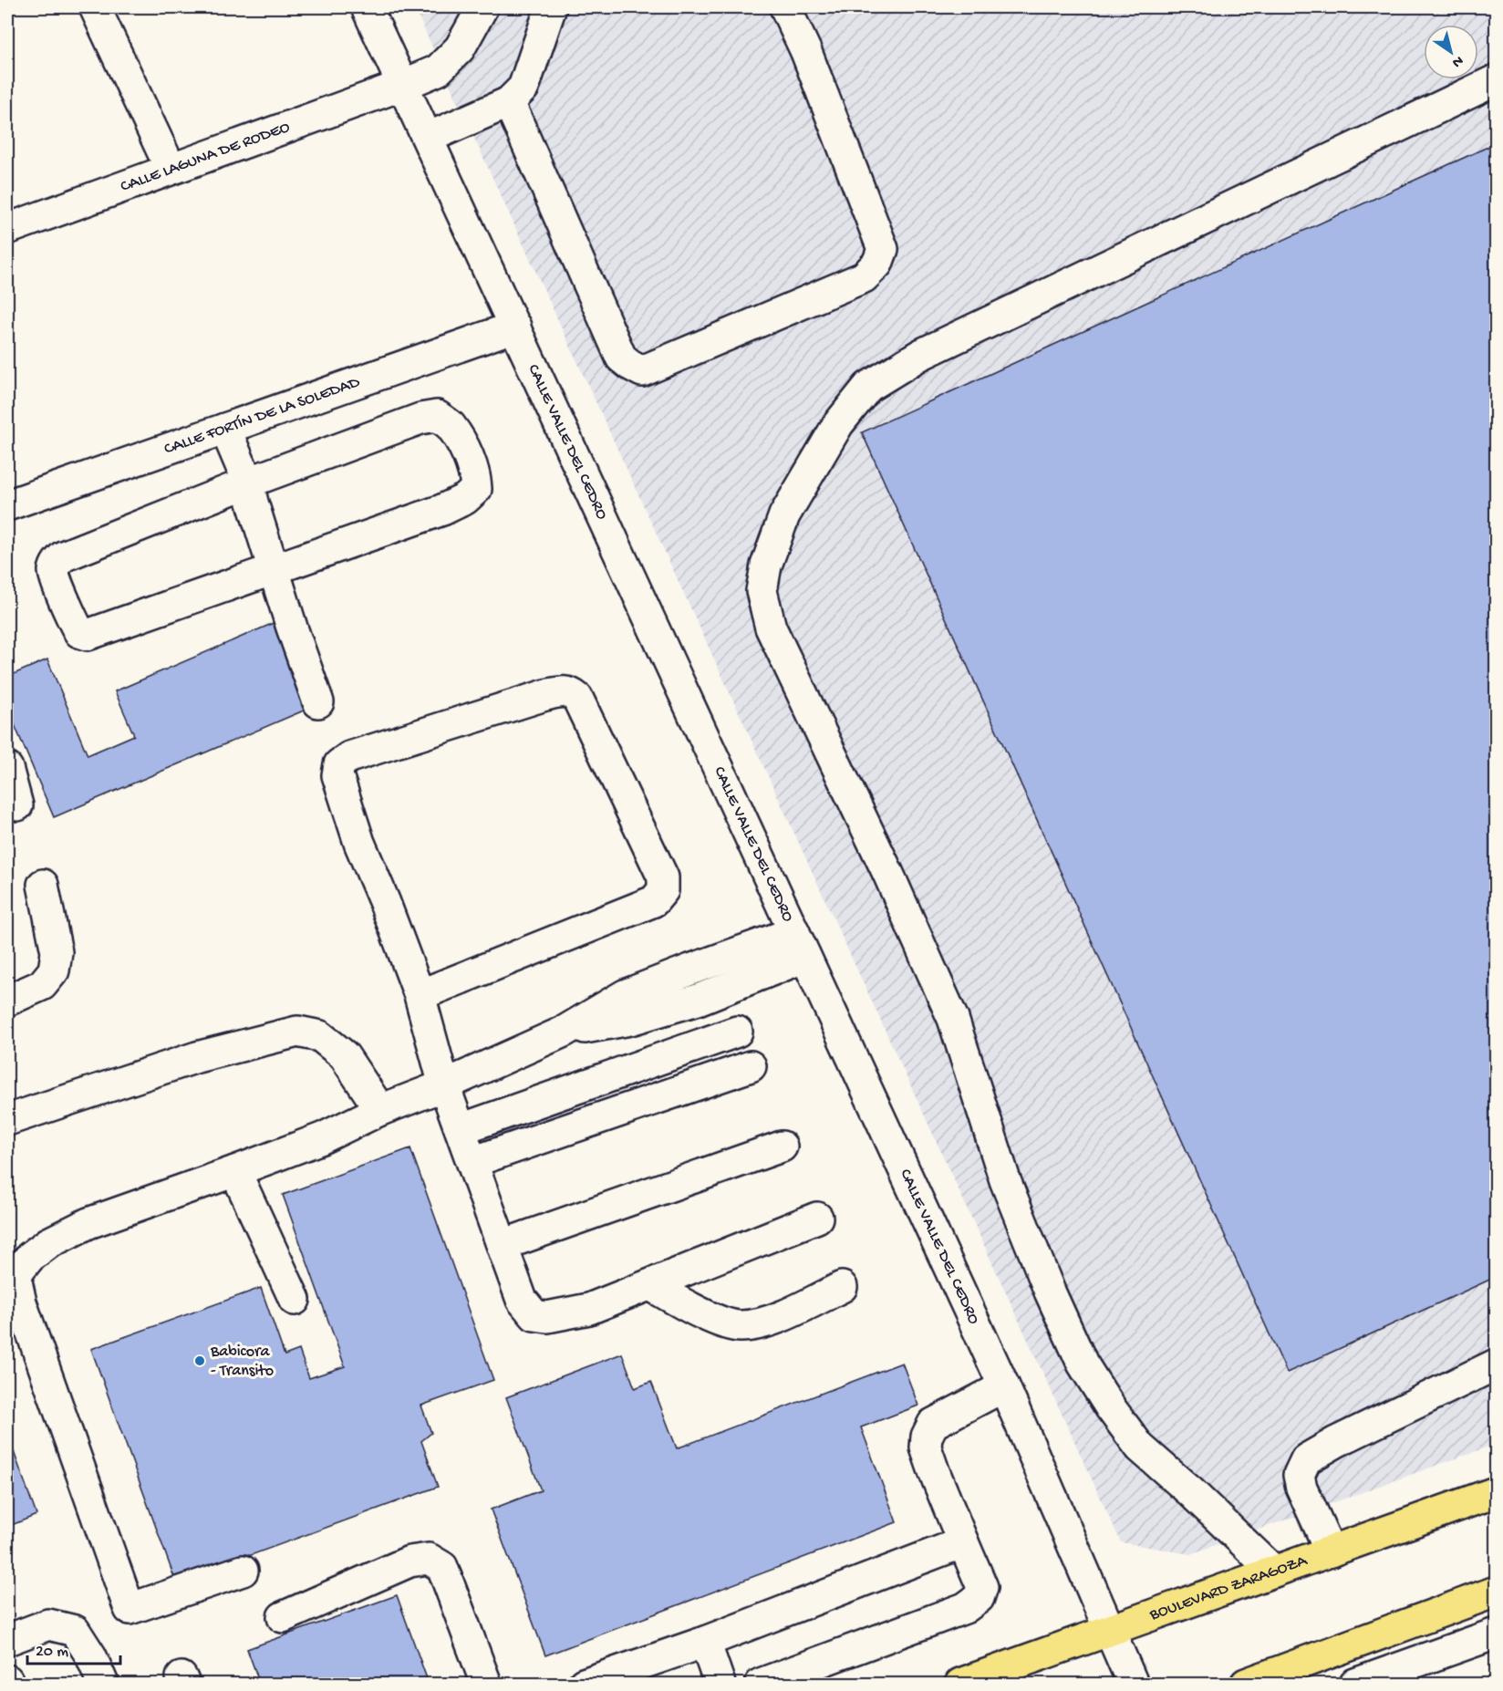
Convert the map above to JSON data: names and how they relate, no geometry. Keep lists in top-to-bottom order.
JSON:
{
  "streets": {
    "main road": ["BOULEVARD ZARAGOZA"],
    "street": ["CALLE LAGUNA DE RODEO", "CALLE FORTÍN DE LA SOLEDAD", "CALLE VALLE DEL CEDRO"]
  },
  "crossings": [
    ["CALLE LAGUNA DE RODEO", "CALLE VALLE DEL CEDRO"],
    ["CALLE FORTÍN DE LA SOLEDAD", "CALLE VALLE DEL CEDRO"],
    ["CALLE VALLE DEL CEDRO", "BOULEVARD ZARAGOZA"]
  ],
  "places": ["Babicora - Transito"],
  "scale_bar": "20 m",
  "north": "bottom right"
}
